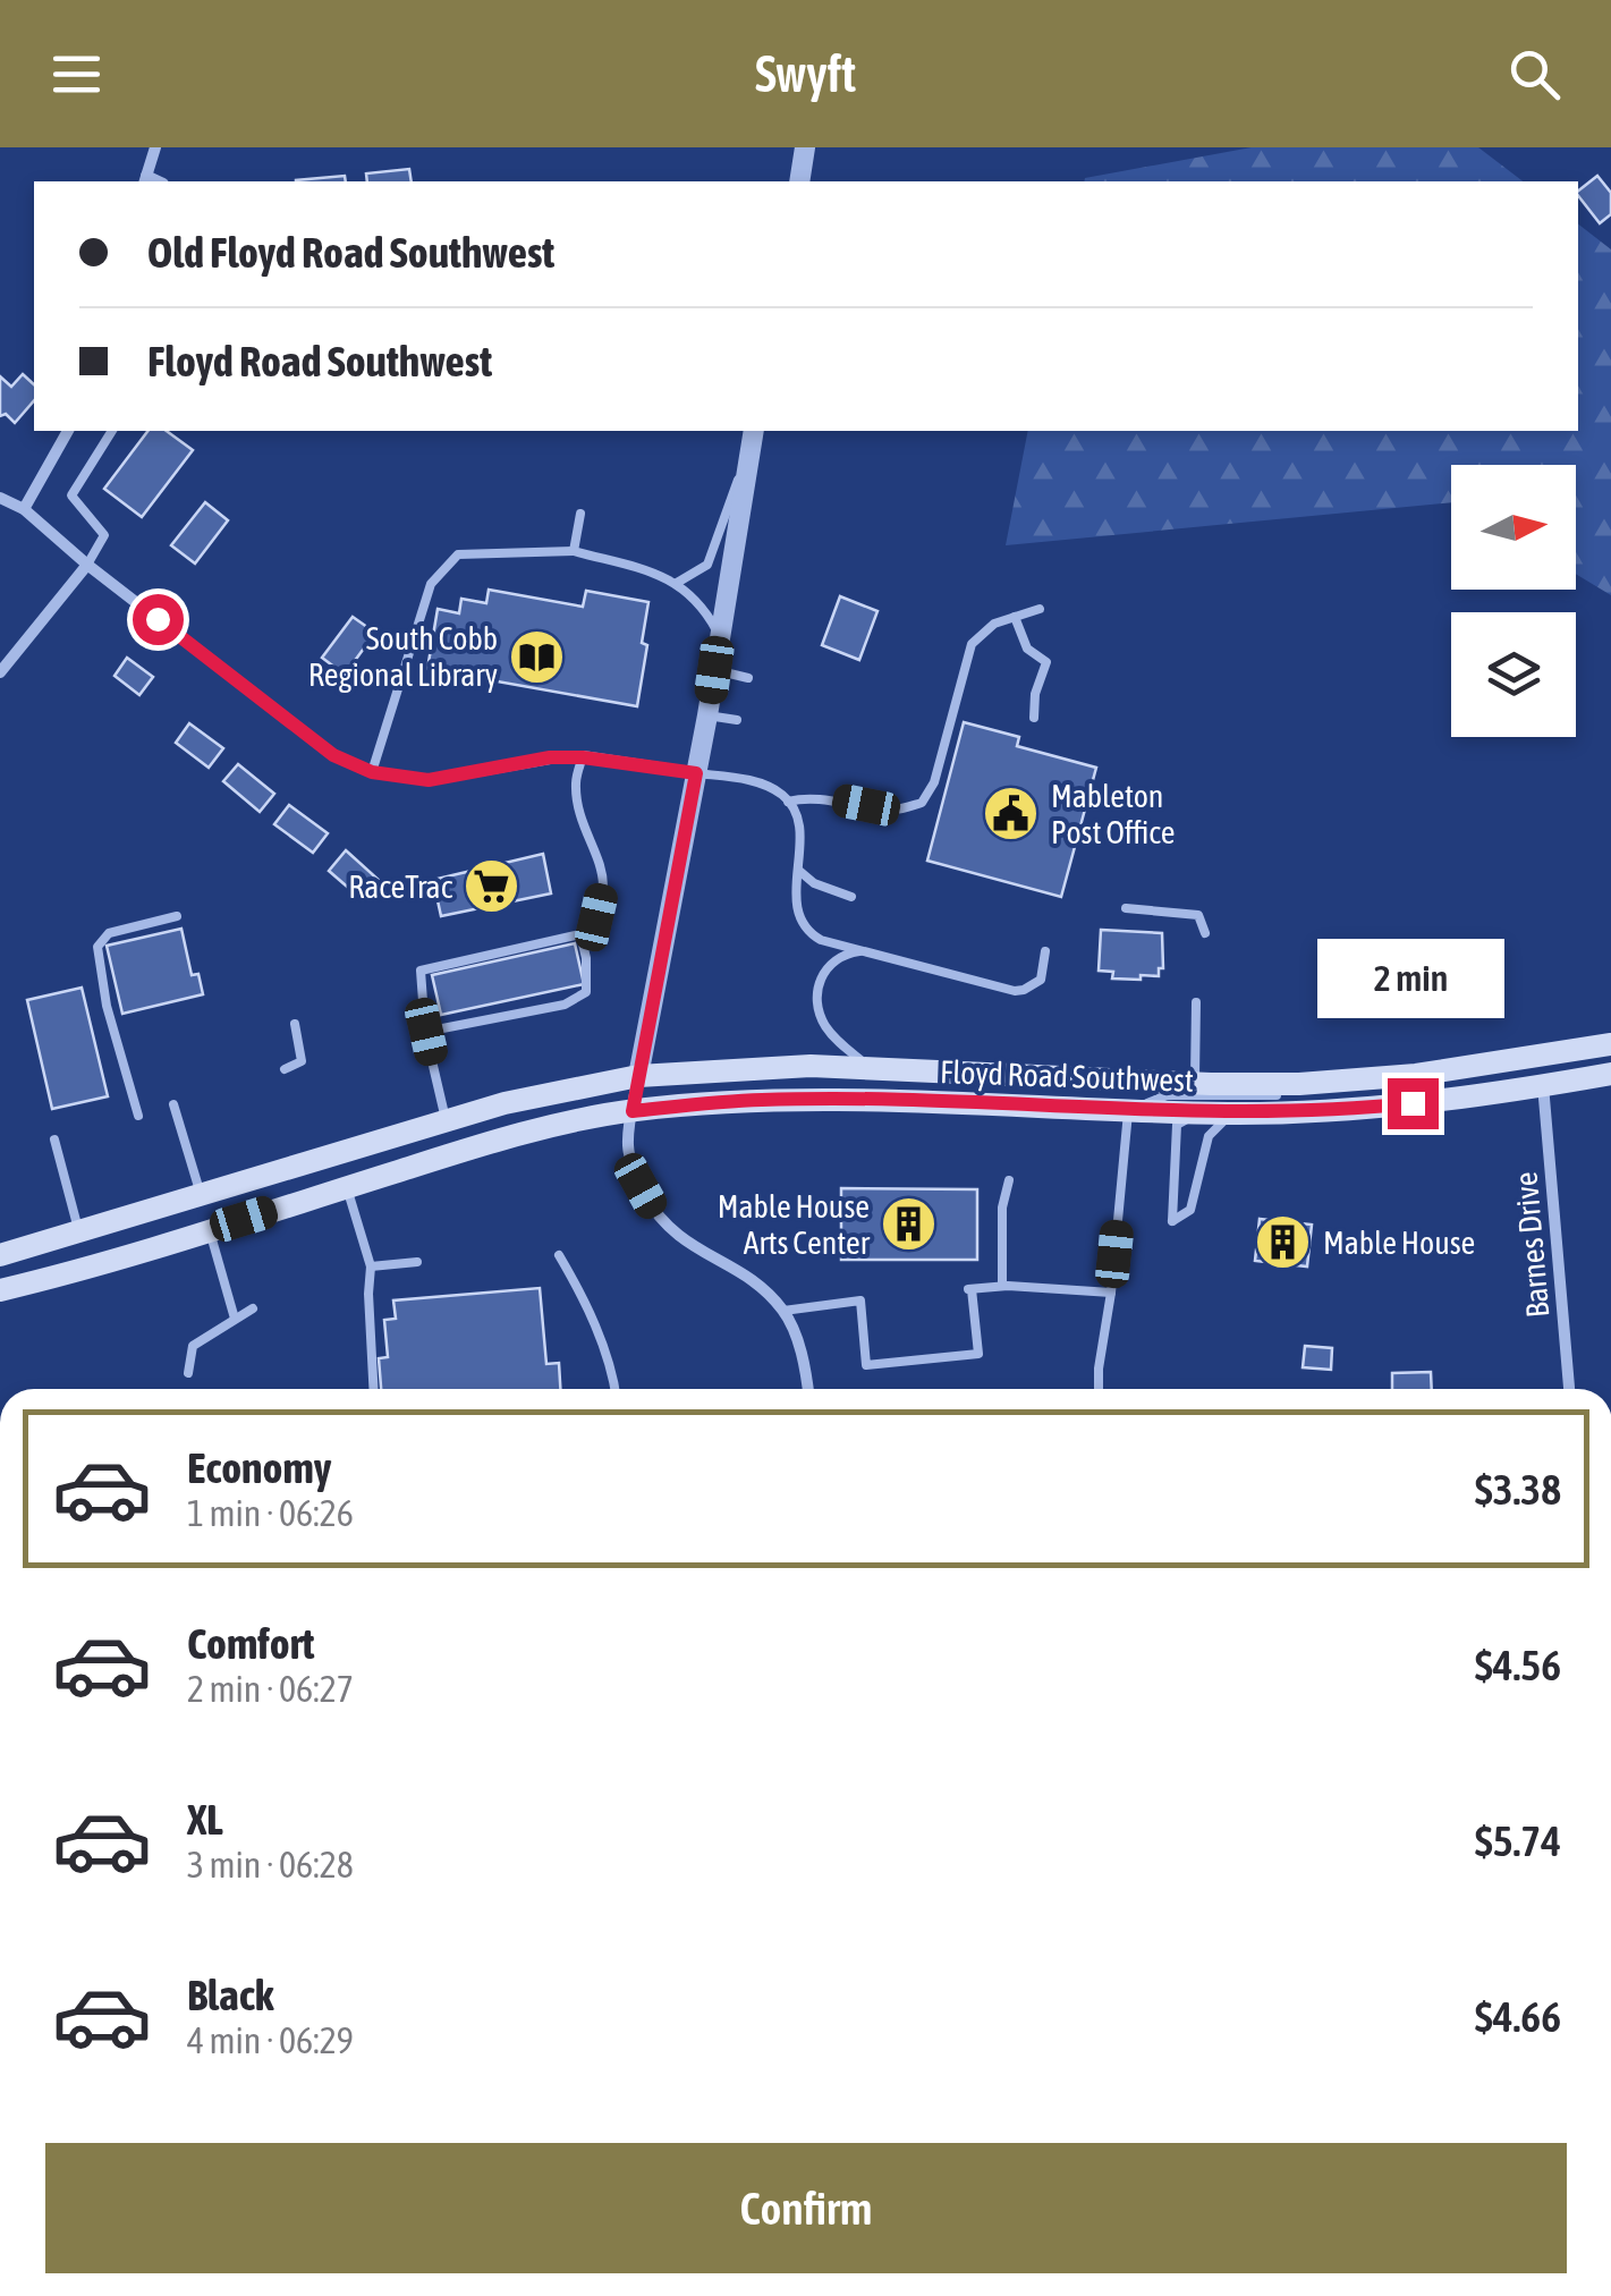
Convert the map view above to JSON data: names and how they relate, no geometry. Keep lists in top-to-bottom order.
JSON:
{
  "streets": {
    "main road": ["Floyd Road Southwest"],
    "street": ["Barnes Drive"]
  },
  "crossings": [
    ["Floyd Road Southwest", "Barnes Drive"]
  ],
  "places": {
    "library": ["South Cobb Regional Library"],
    "public building": ["Mableton Post Office"],
    "supermarket": ["RaceTrac"],
    "building": ["Mable House Arts Center", "Mable House"]
  },
  "north": "right",
  "page": {
    "header": "Swyft",
    "banner": ["Old Floyd Road Southwest", "Floyd Road Southwest"],
    "bubble": "2 min",
    "list": [
      {
        "name": "Economy",
        "note": "1 min · 06:26",
        "value": "$3.38"
      },
      {
        "name": "Comfort",
        "note": "2 min · 06:27",
        "value": "$4.56"
      },
      {
        "name": "XL",
        "note": "3 min · 06:28",
        "value": "$5.74"
      },
      {
        "name": "Black",
        "note": "4 min · 06:29",
        "value": "$4.66"
      }
    ],
    "buttons": "Confirm"
  }
}
